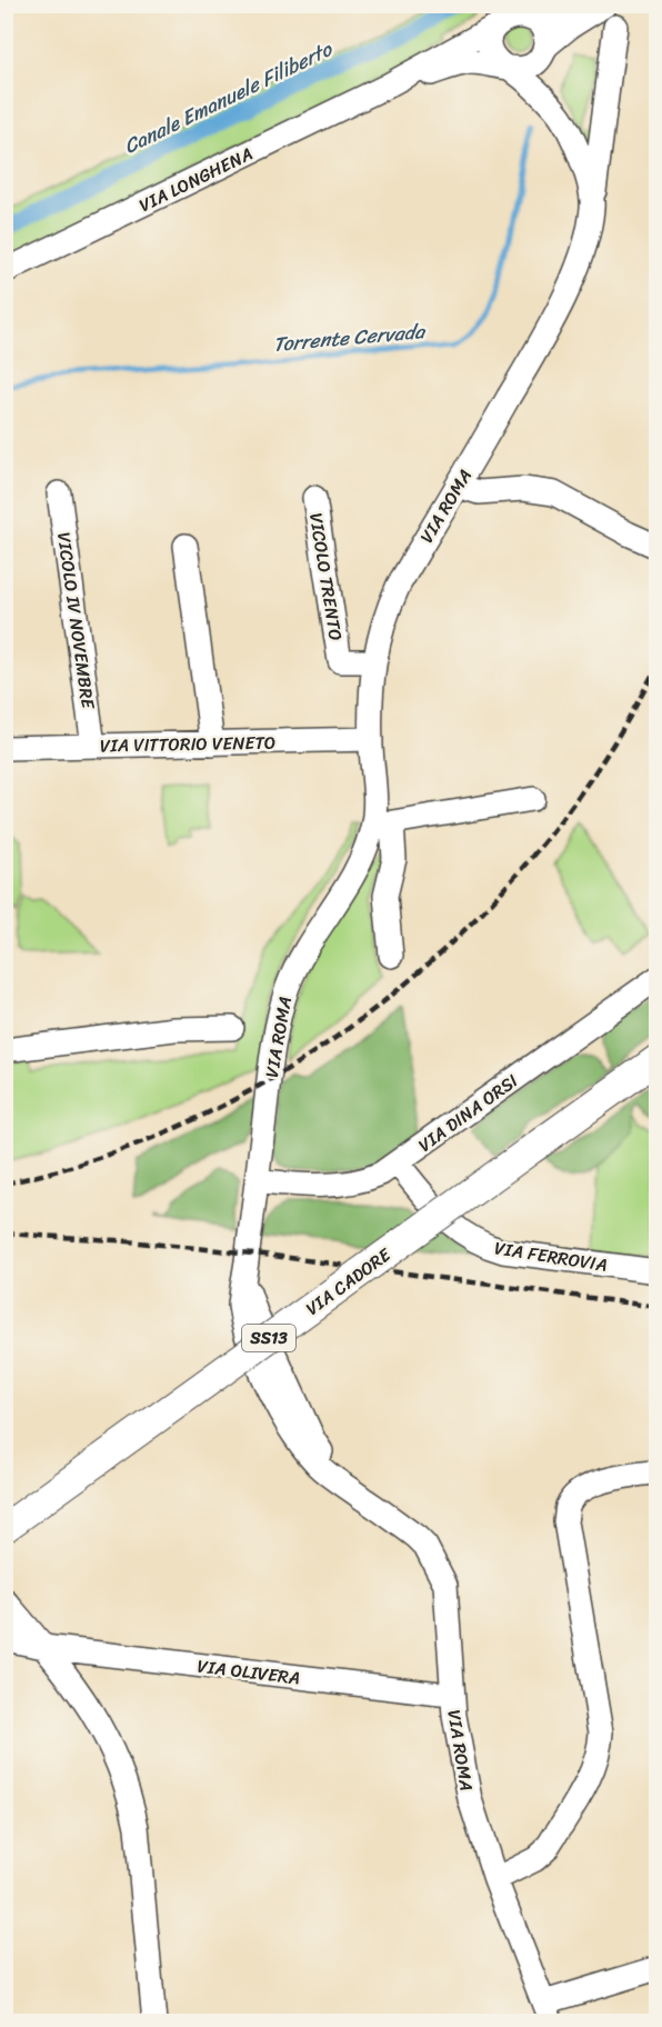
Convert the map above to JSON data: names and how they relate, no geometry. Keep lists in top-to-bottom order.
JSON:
{
  "streets": {
    "main road": ["VIA CADORE", "SS13"],
    "street": [
      "VIA LONGHENA",
      "VIA ROMA",
      "VICOLO TRENTO",
      "VICOLO IV NOVEMBRE",
      "VIA VITTORIO VENETO",
      "VIA DINA ORSI",
      "VIA FERROVIA",
      "VIA OLIVERA"
    ]
  },
  "crossings": [
    ["VIA LONGHENA", "VIA ROMA"],
    ["VIA ROMA", "VICOLO TRENTO"],
    ["VIA ROMA", "VIA VITTORIO VENETO"],
    ["VIA ROMA", "VIA DINA ORSI"],
    ["VIA ROMA", "VIA OLIVERA"],
    ["VICOLO IV NOVEMBRE", "VIA VITTORIO VENETO"],
    ["VIA DINA ORSI", "VIA FERROVIA"]
  ],
  "water": ["Canale Emanuele Filiberto", "Torrente Cervada"]
}
